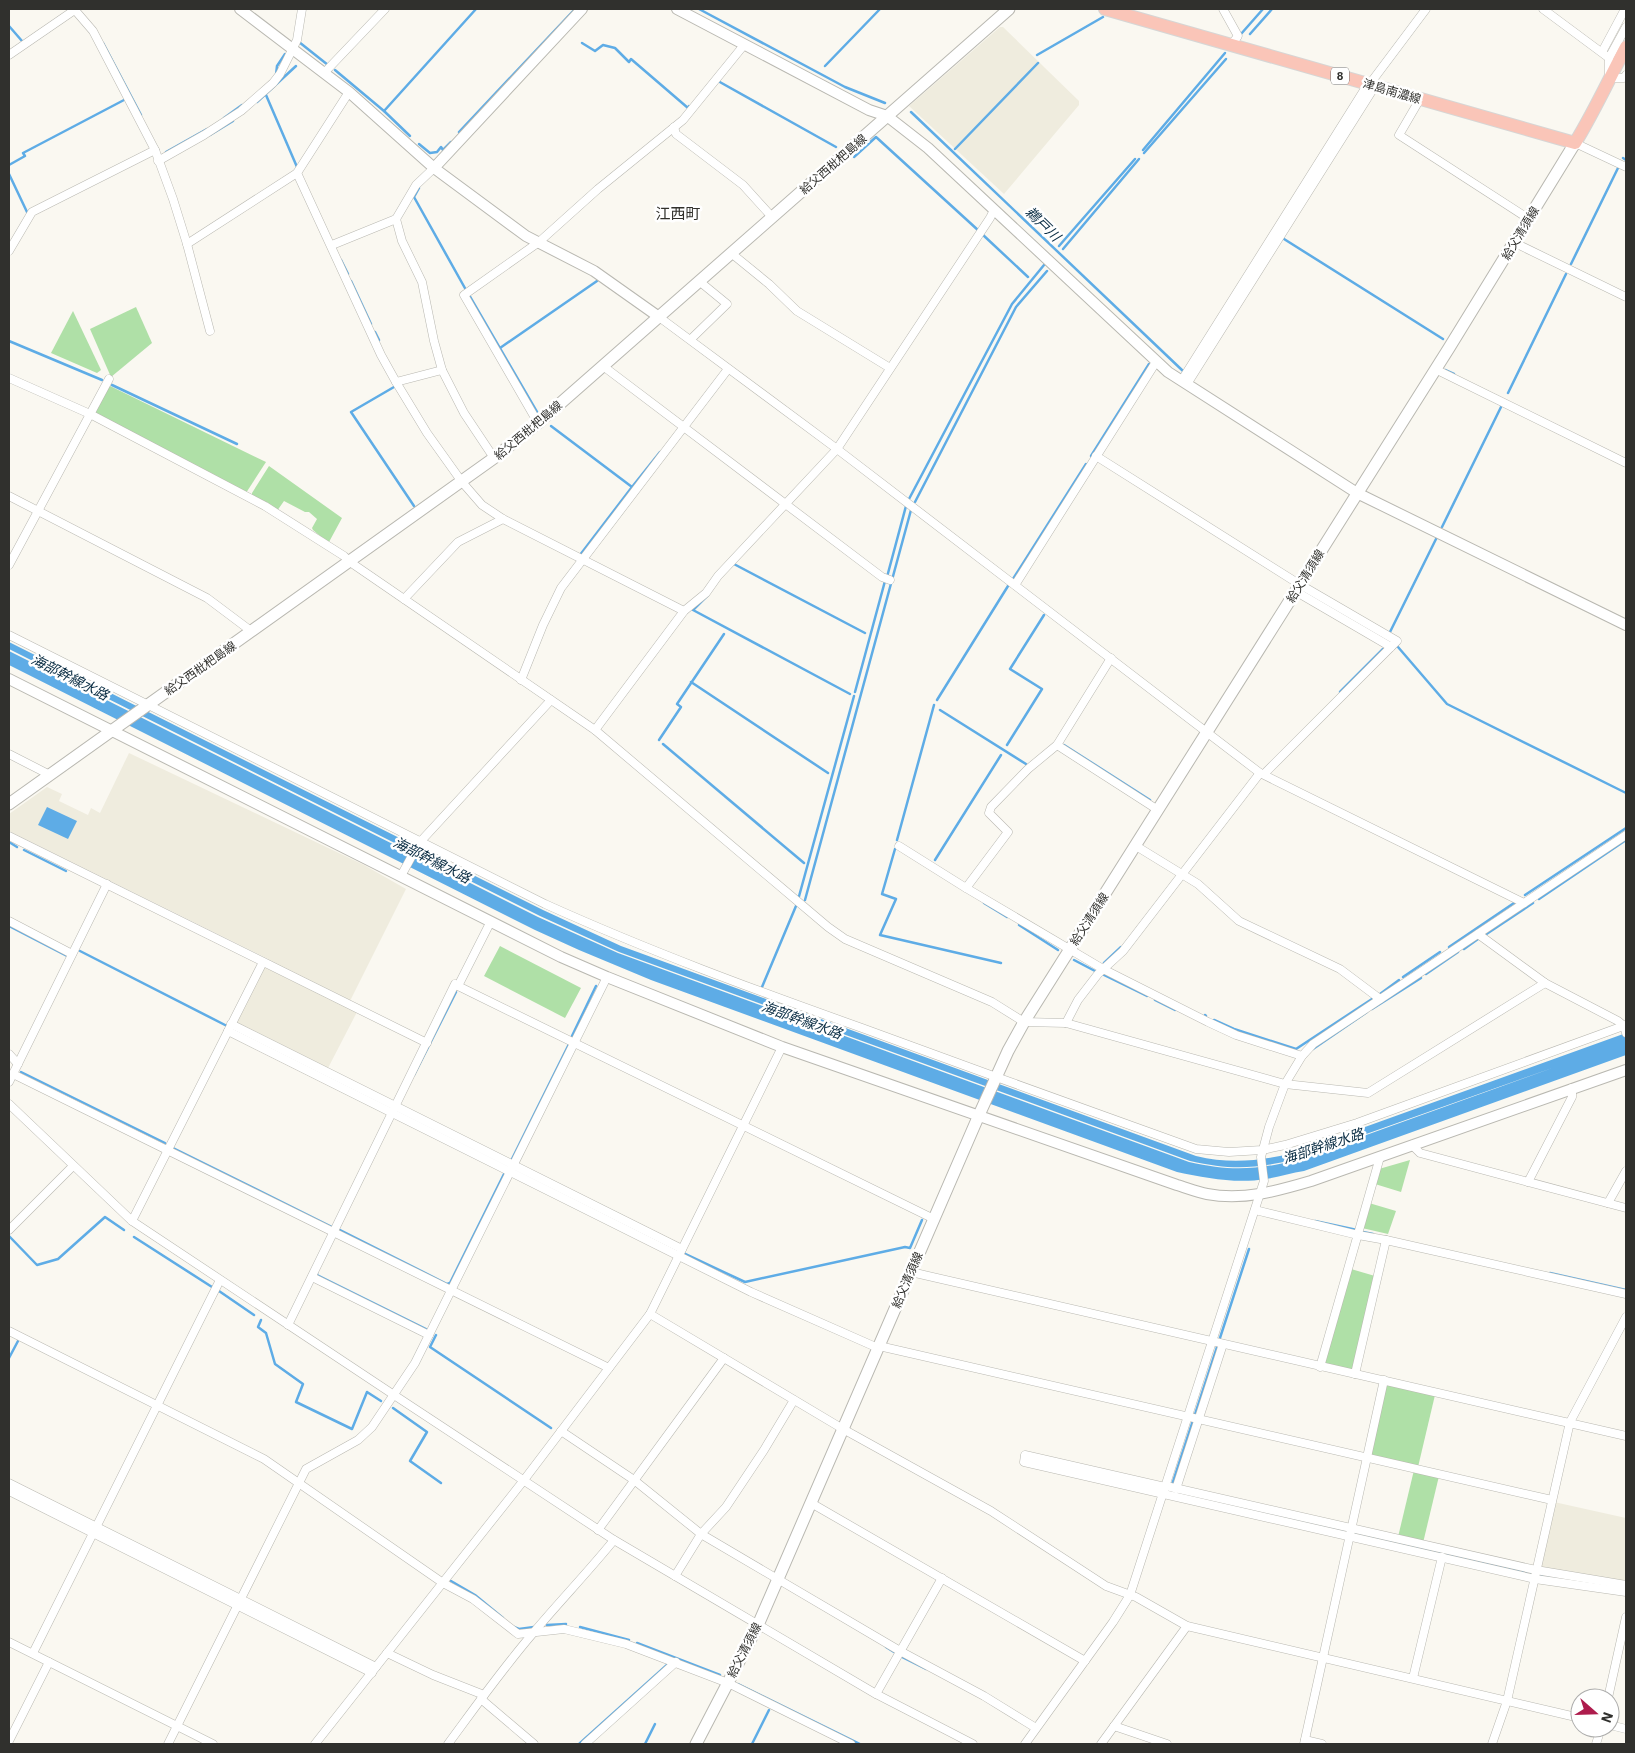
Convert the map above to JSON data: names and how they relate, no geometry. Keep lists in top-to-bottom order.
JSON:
{
  "streets": {
    "main road": [
      "8",
      "津島南濃線",
      "給父西枇杷島線",
      "給父清須線"
    ]
  },
  "crossings": [
    ["津島南濃線", "給父清須線"]
  ],
  "districts": ["江西町"],
  "water": ["鵜戸川", "海部幹線水路"],
  "north": "right"
}
